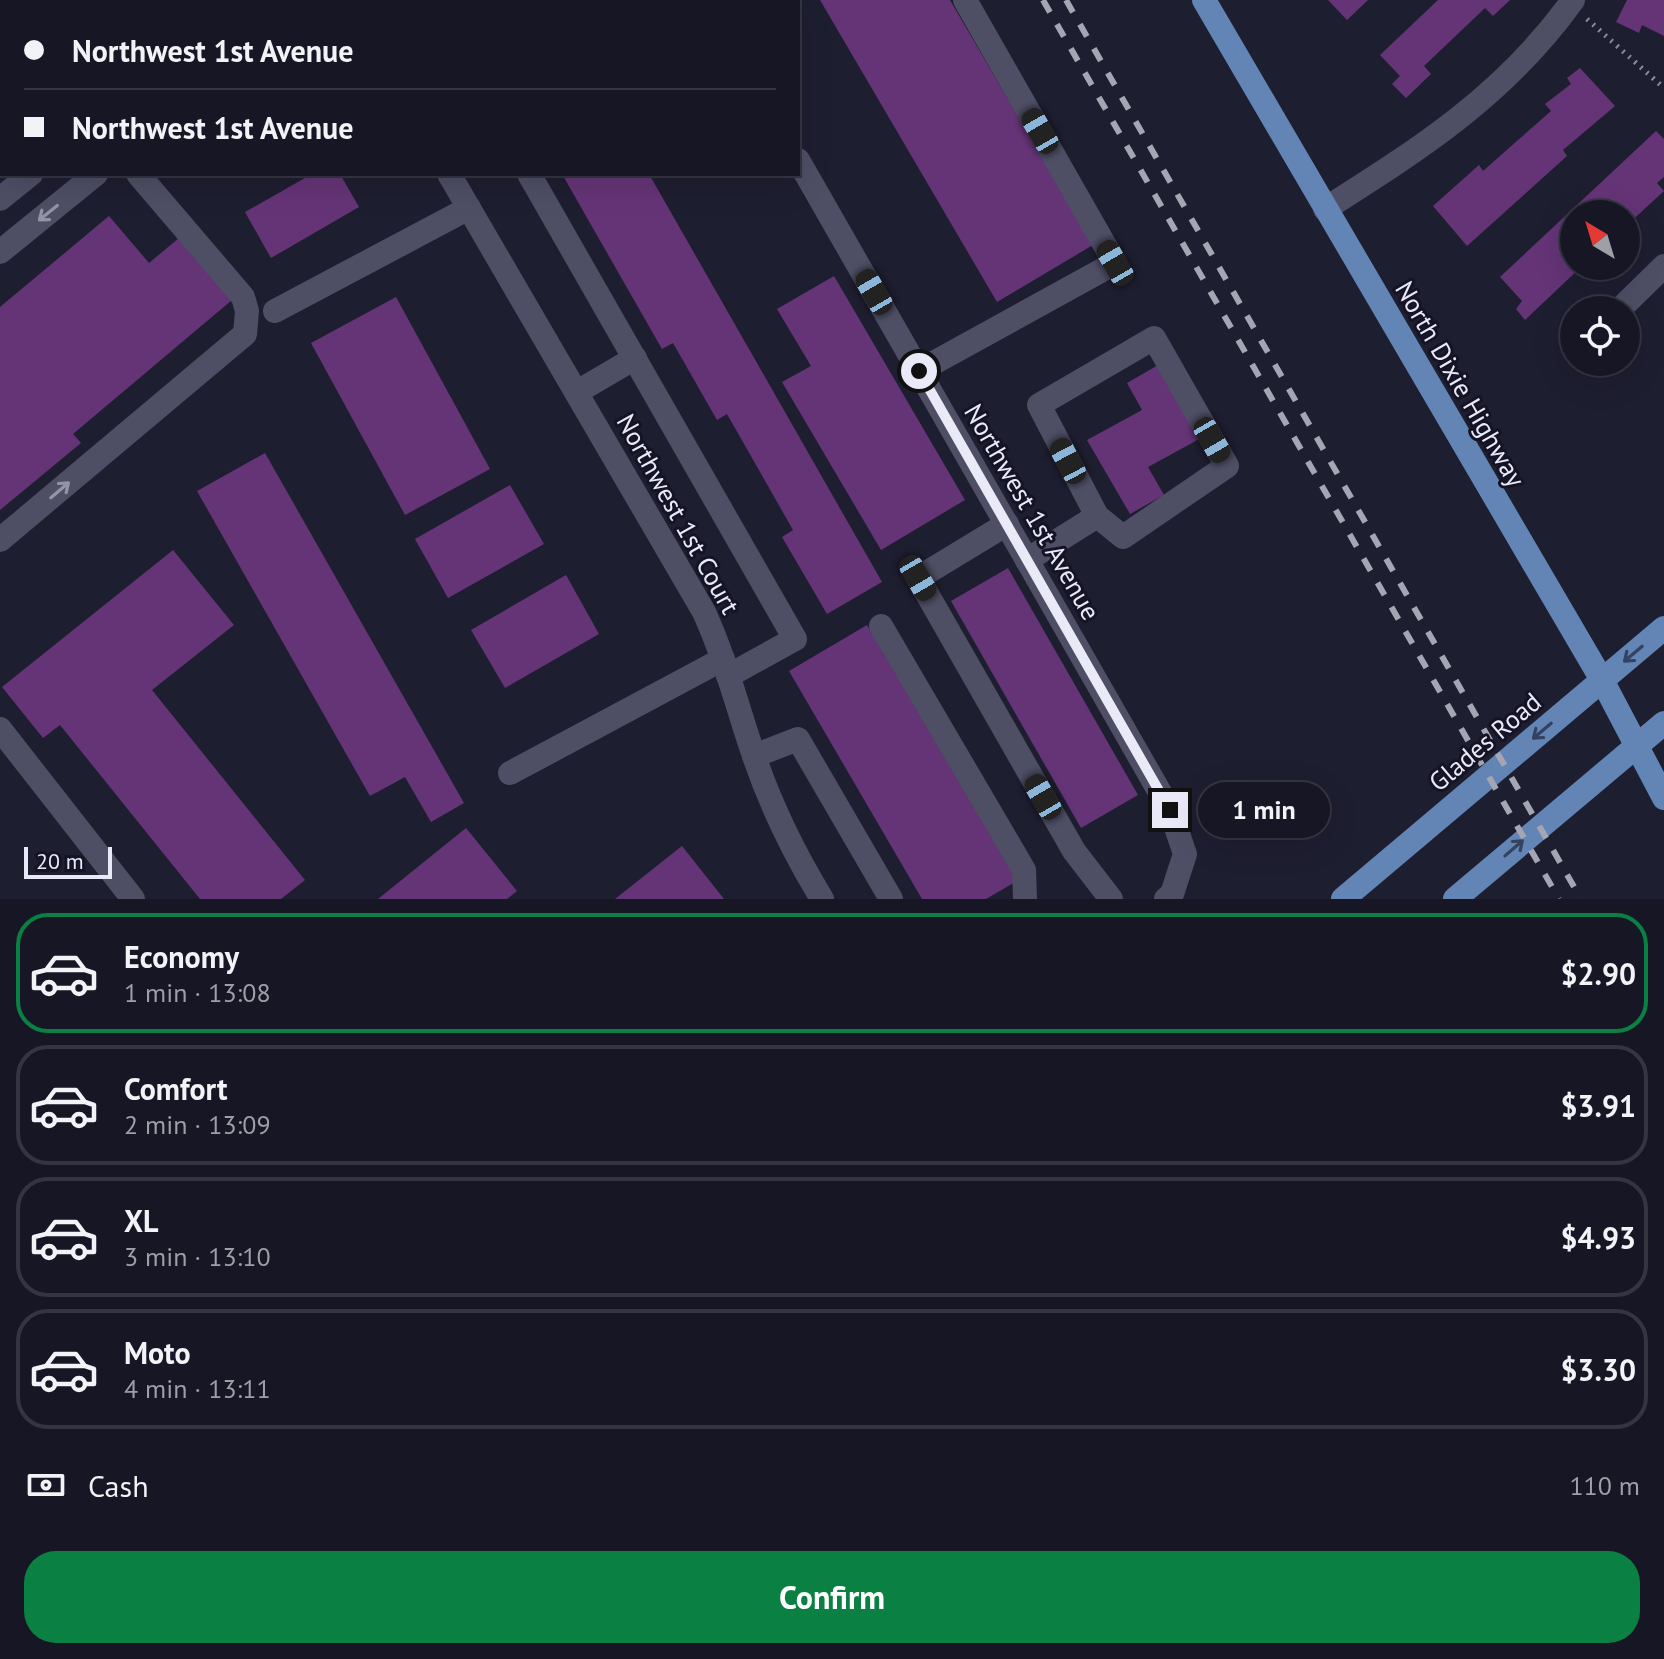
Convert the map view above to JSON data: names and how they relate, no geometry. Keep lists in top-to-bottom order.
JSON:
{
  "streets": {
    "main road": ["North Dixie Highway", "Glades Road"],
    "street": ["Northwest 1st Avenue", "Northwest 1st Court"]
  },
  "crossings": [
    ["North Dixie Highway", "Glades Road"]
  ],
  "scale_bar": "20 m",
  "north": "top left",
  "page": {
    "banner": ["Northwest 1st Avenue", "Northwest 1st Avenue"],
    "bubble": "1 min",
    "scale": "20 m",
    "list": [
      {
        "name": "Economy",
        "note": "1 min · 13:08",
        "value": "$2.90"
      },
      {
        "name": "Comfort",
        "note": "2 min · 13:09",
        "value": "$3.91"
      },
      {
        "name": "XL",
        "note": "3 min · 13:10",
        "value": "$4.93"
      },
      {
        "name": "Moto",
        "note": "4 min · 13:11",
        "value": "$3.30"
      }
    ],
    "pay": ["Cash", "110 m"],
    "buttons": "Confirm"
  }
}
